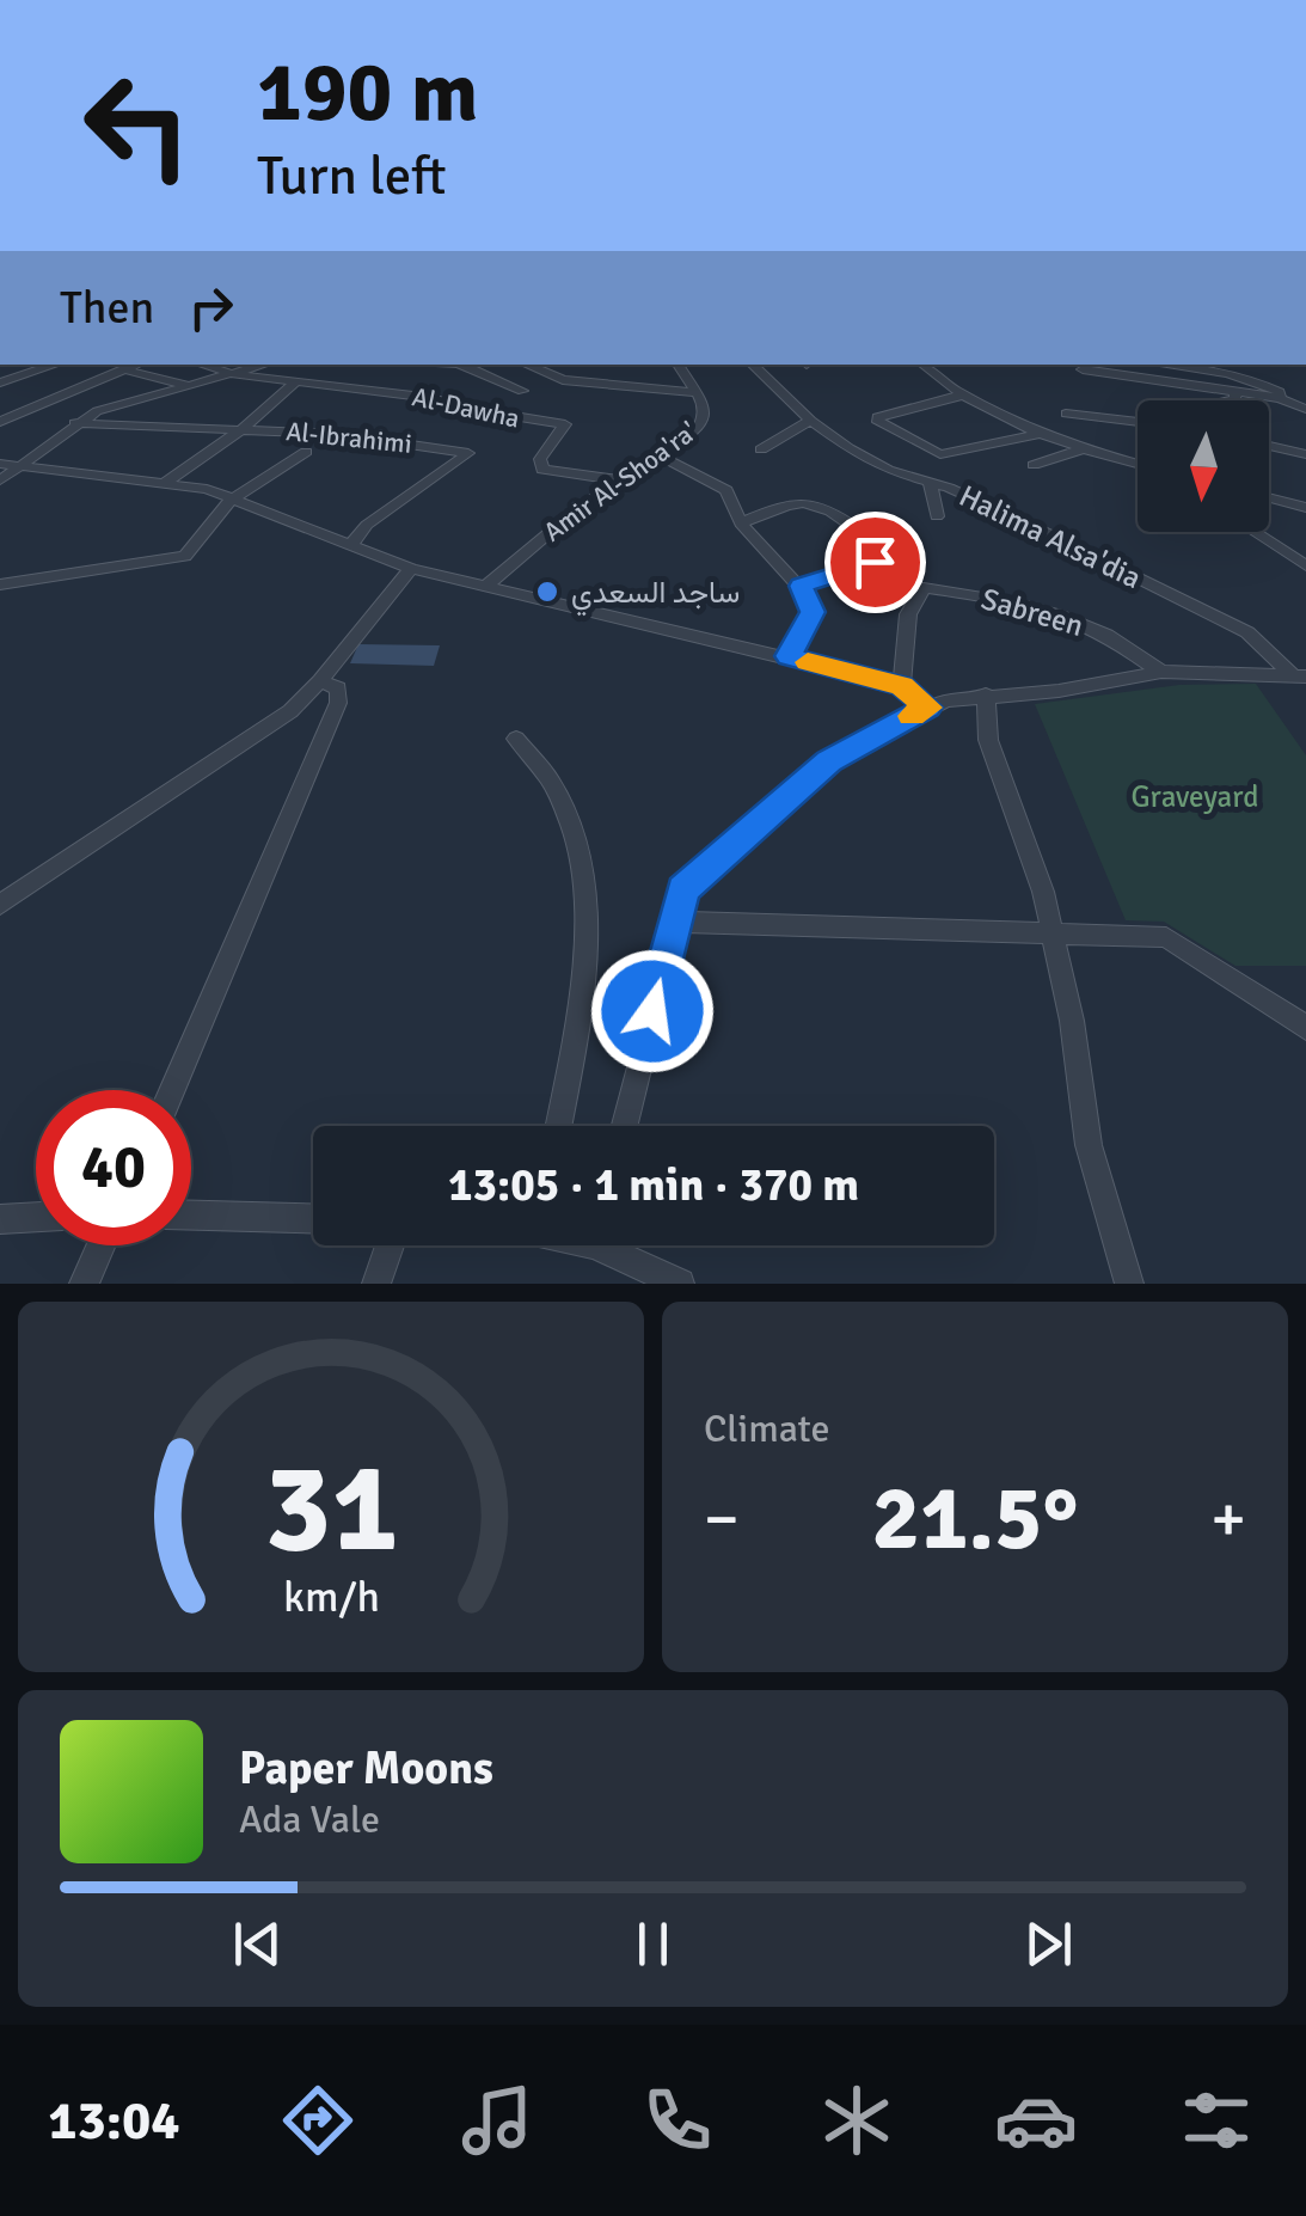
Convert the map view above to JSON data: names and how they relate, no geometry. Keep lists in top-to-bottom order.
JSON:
{
  "streets": {
    "street": [
      "Al-Dawha",
      "Al-Ibrahimi",
      "Amir Al-Shoa'ra'",
      "Halima Alsa'dia",
      "Sabreen"
    ]
  },
  "crossings": [
    ["Al-Dawha", "Amir Al-Shoa'ra'"]
  ],
  "parks": ["Graveyard"],
  "places": ["ساجد السعدي"],
  "north": "bottom",
  "page": {
    "turn": ["190 m", "Turn left"],
    "then": "Then",
    "limit": "40",
    "trip": "13:05 · 1 min · 370 m",
    "tile": "Climate",
    "heat": ["−", "21.5°", "+"],
    "song": ["Paper Moons", "Ada Vale"],
    "tabs": "13:04",
    "gauge": ["31", "km/h"]
  }
}
